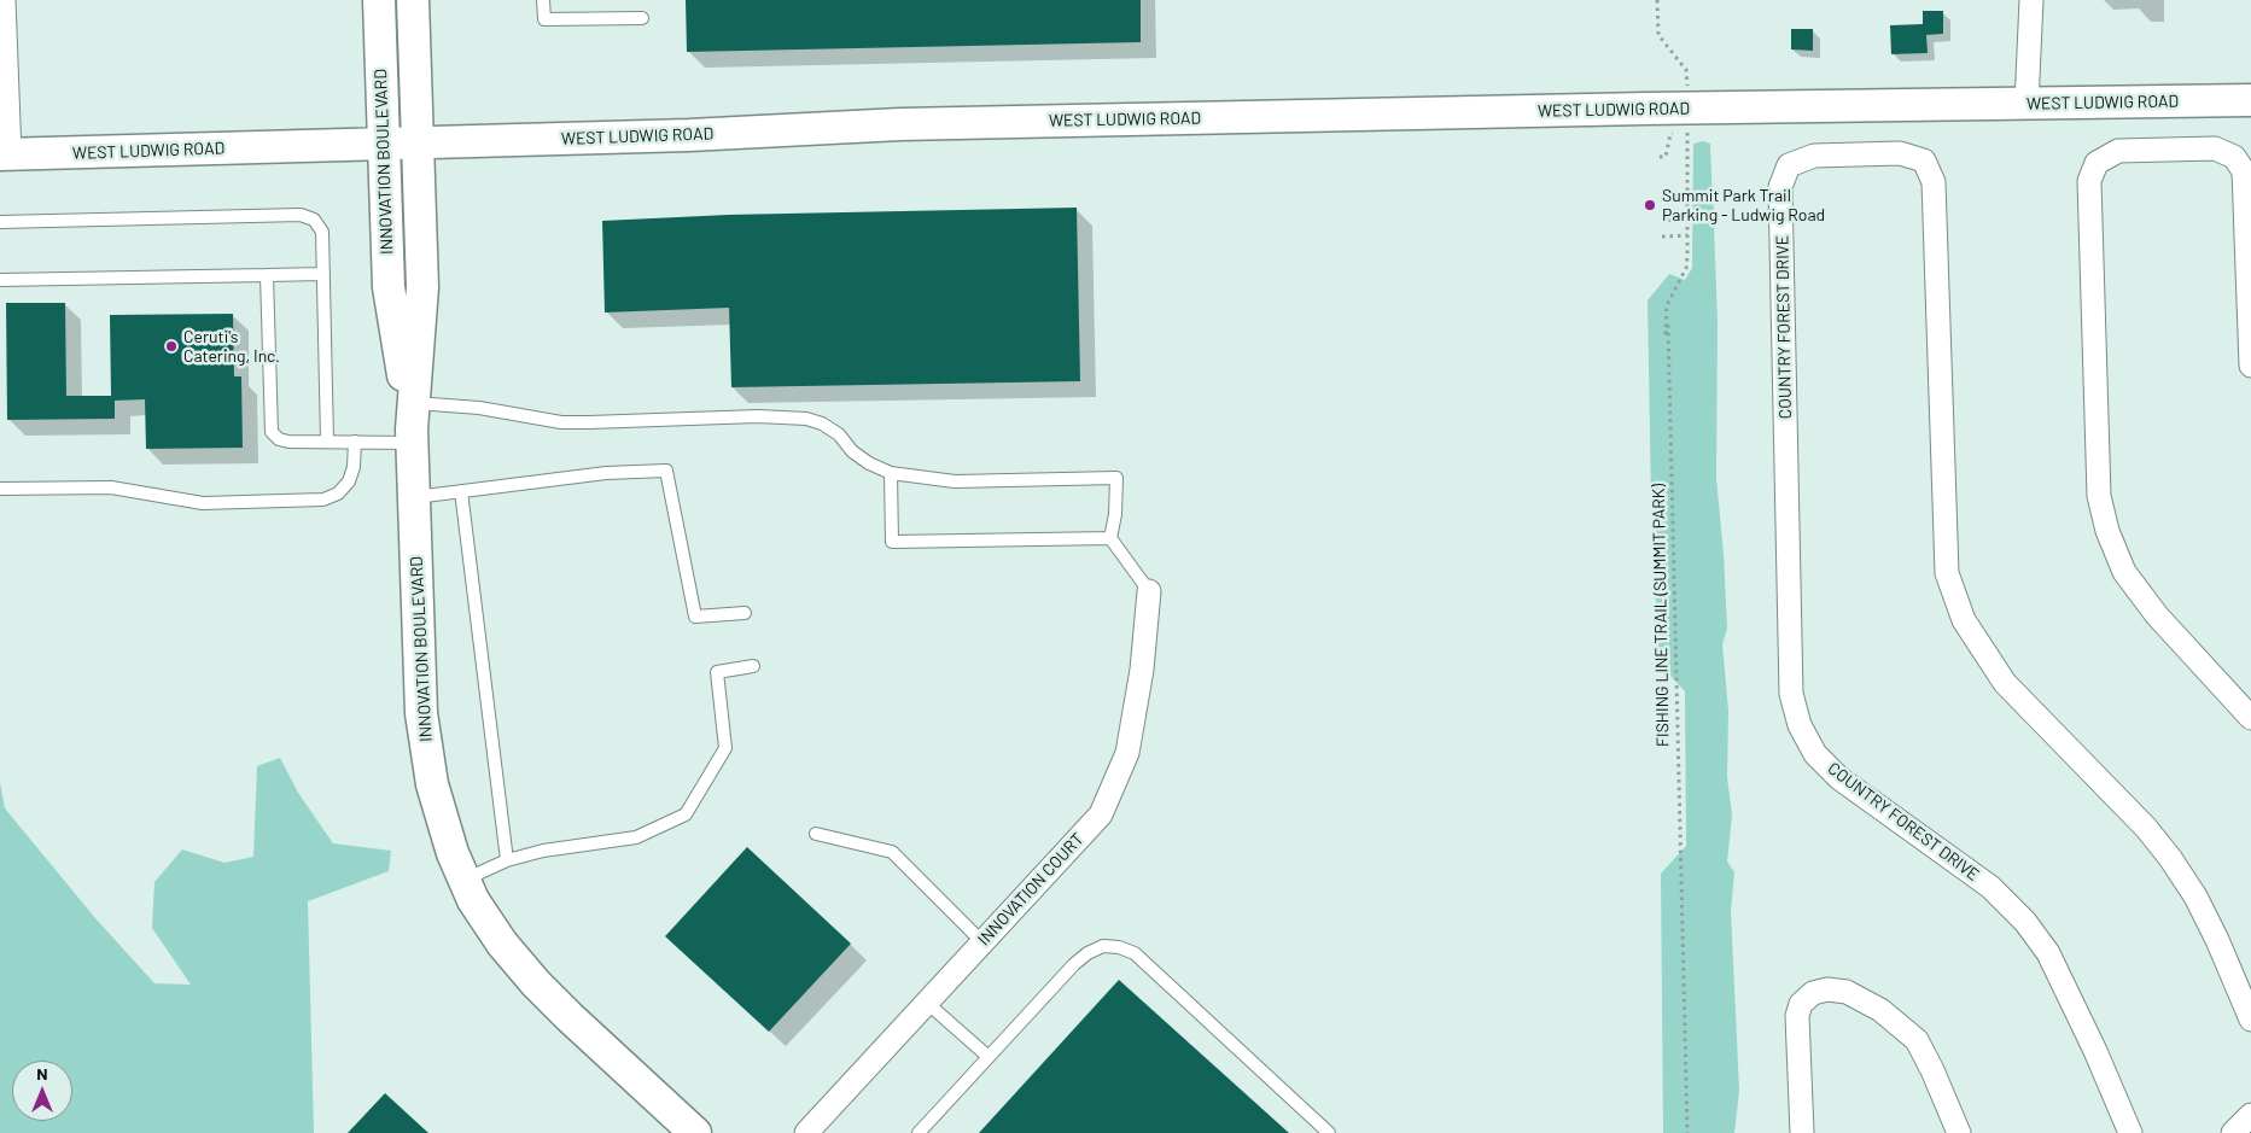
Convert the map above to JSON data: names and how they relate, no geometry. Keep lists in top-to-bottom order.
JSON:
{
  "streets": {
    "main road": ["WEST LUDWIG ROAD", "INNOVATION BOULEVARD"],
    "street": ["COUNTRY FOREST DRIVE", "INNOVATION COURT"],
    "path": ["FISHING LINE TRAIL (SUMMIT PARK)"]
  },
  "crossings": [
    ["WEST LUDWIG ROAD", "INNOVATION BOULEVARD"]
  ],
  "places": ["Summit Park Trail Parking - Ludwig Road", "Ceruti's Catering, Inc."],
  "north": "top"
}
